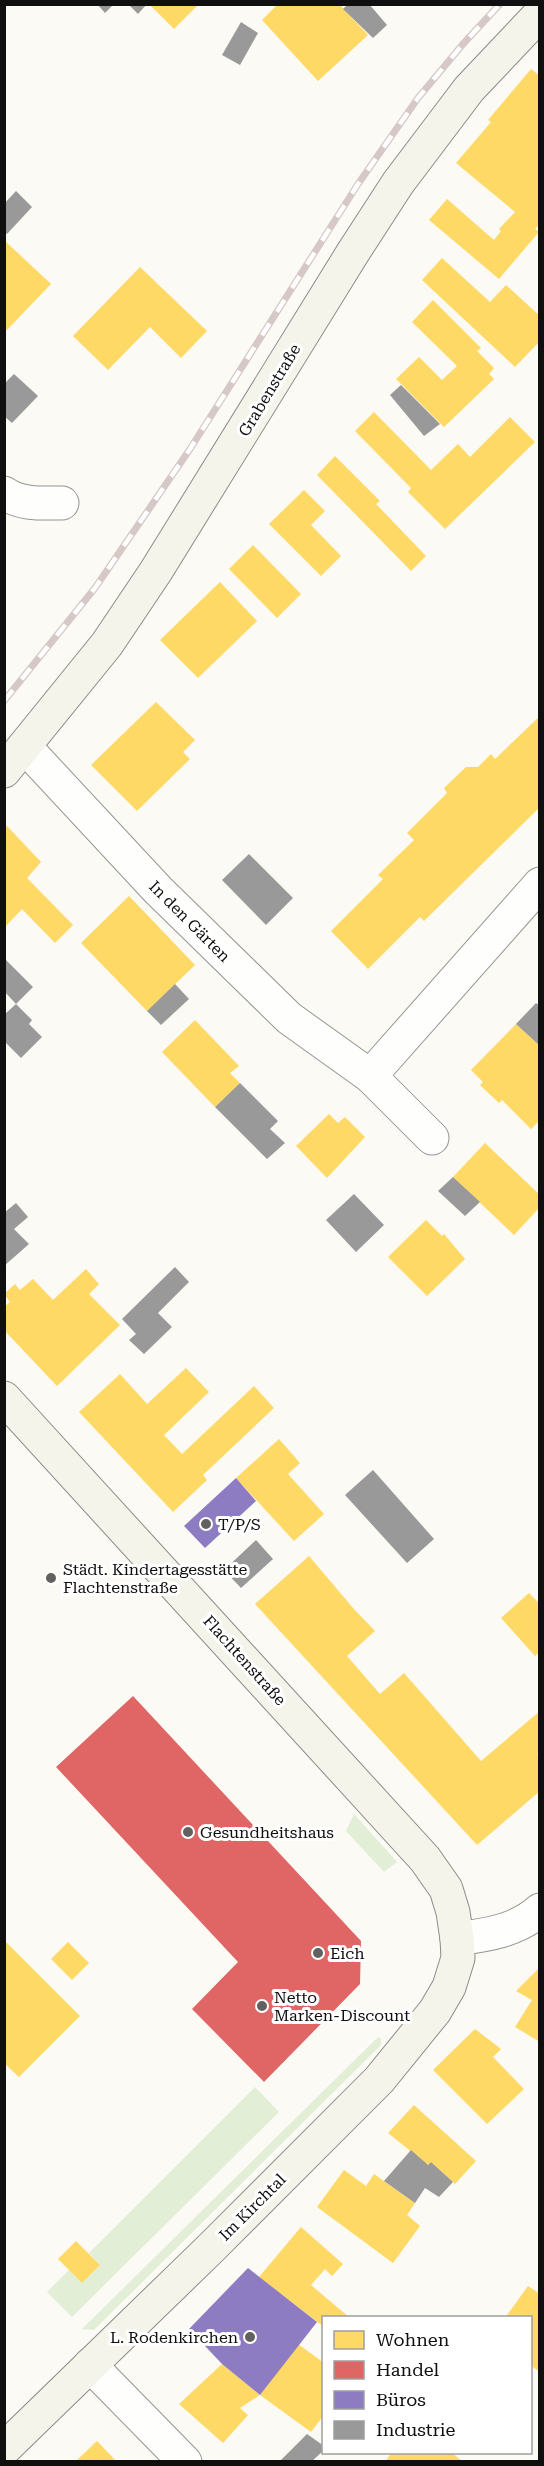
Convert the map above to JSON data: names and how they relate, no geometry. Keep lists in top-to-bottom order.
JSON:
{
  "streets": {
    "street": [
      "Grabenstraße",
      "In den Gärten",
      "Flachtenstraße",
      "Im Kirchtal"
    ]
  },
  "crossings": [
    ["Grabenstraße", "In den Gärten"],
    ["Flachtenstraße", "Im Kirchtal"]
  ],
  "places": [
    "T/P/S",
    "Städt. Kindertagesstätte Flachtenstraße",
    "Gesundheitshaus",
    "Eich",
    "Netto Marken-Discount",
    "L. Rodenkirchen"
  ],
  "legend": [
    "Wohnen",
    "Handel",
    "Büros",
    "Industrie"
  ]
}
